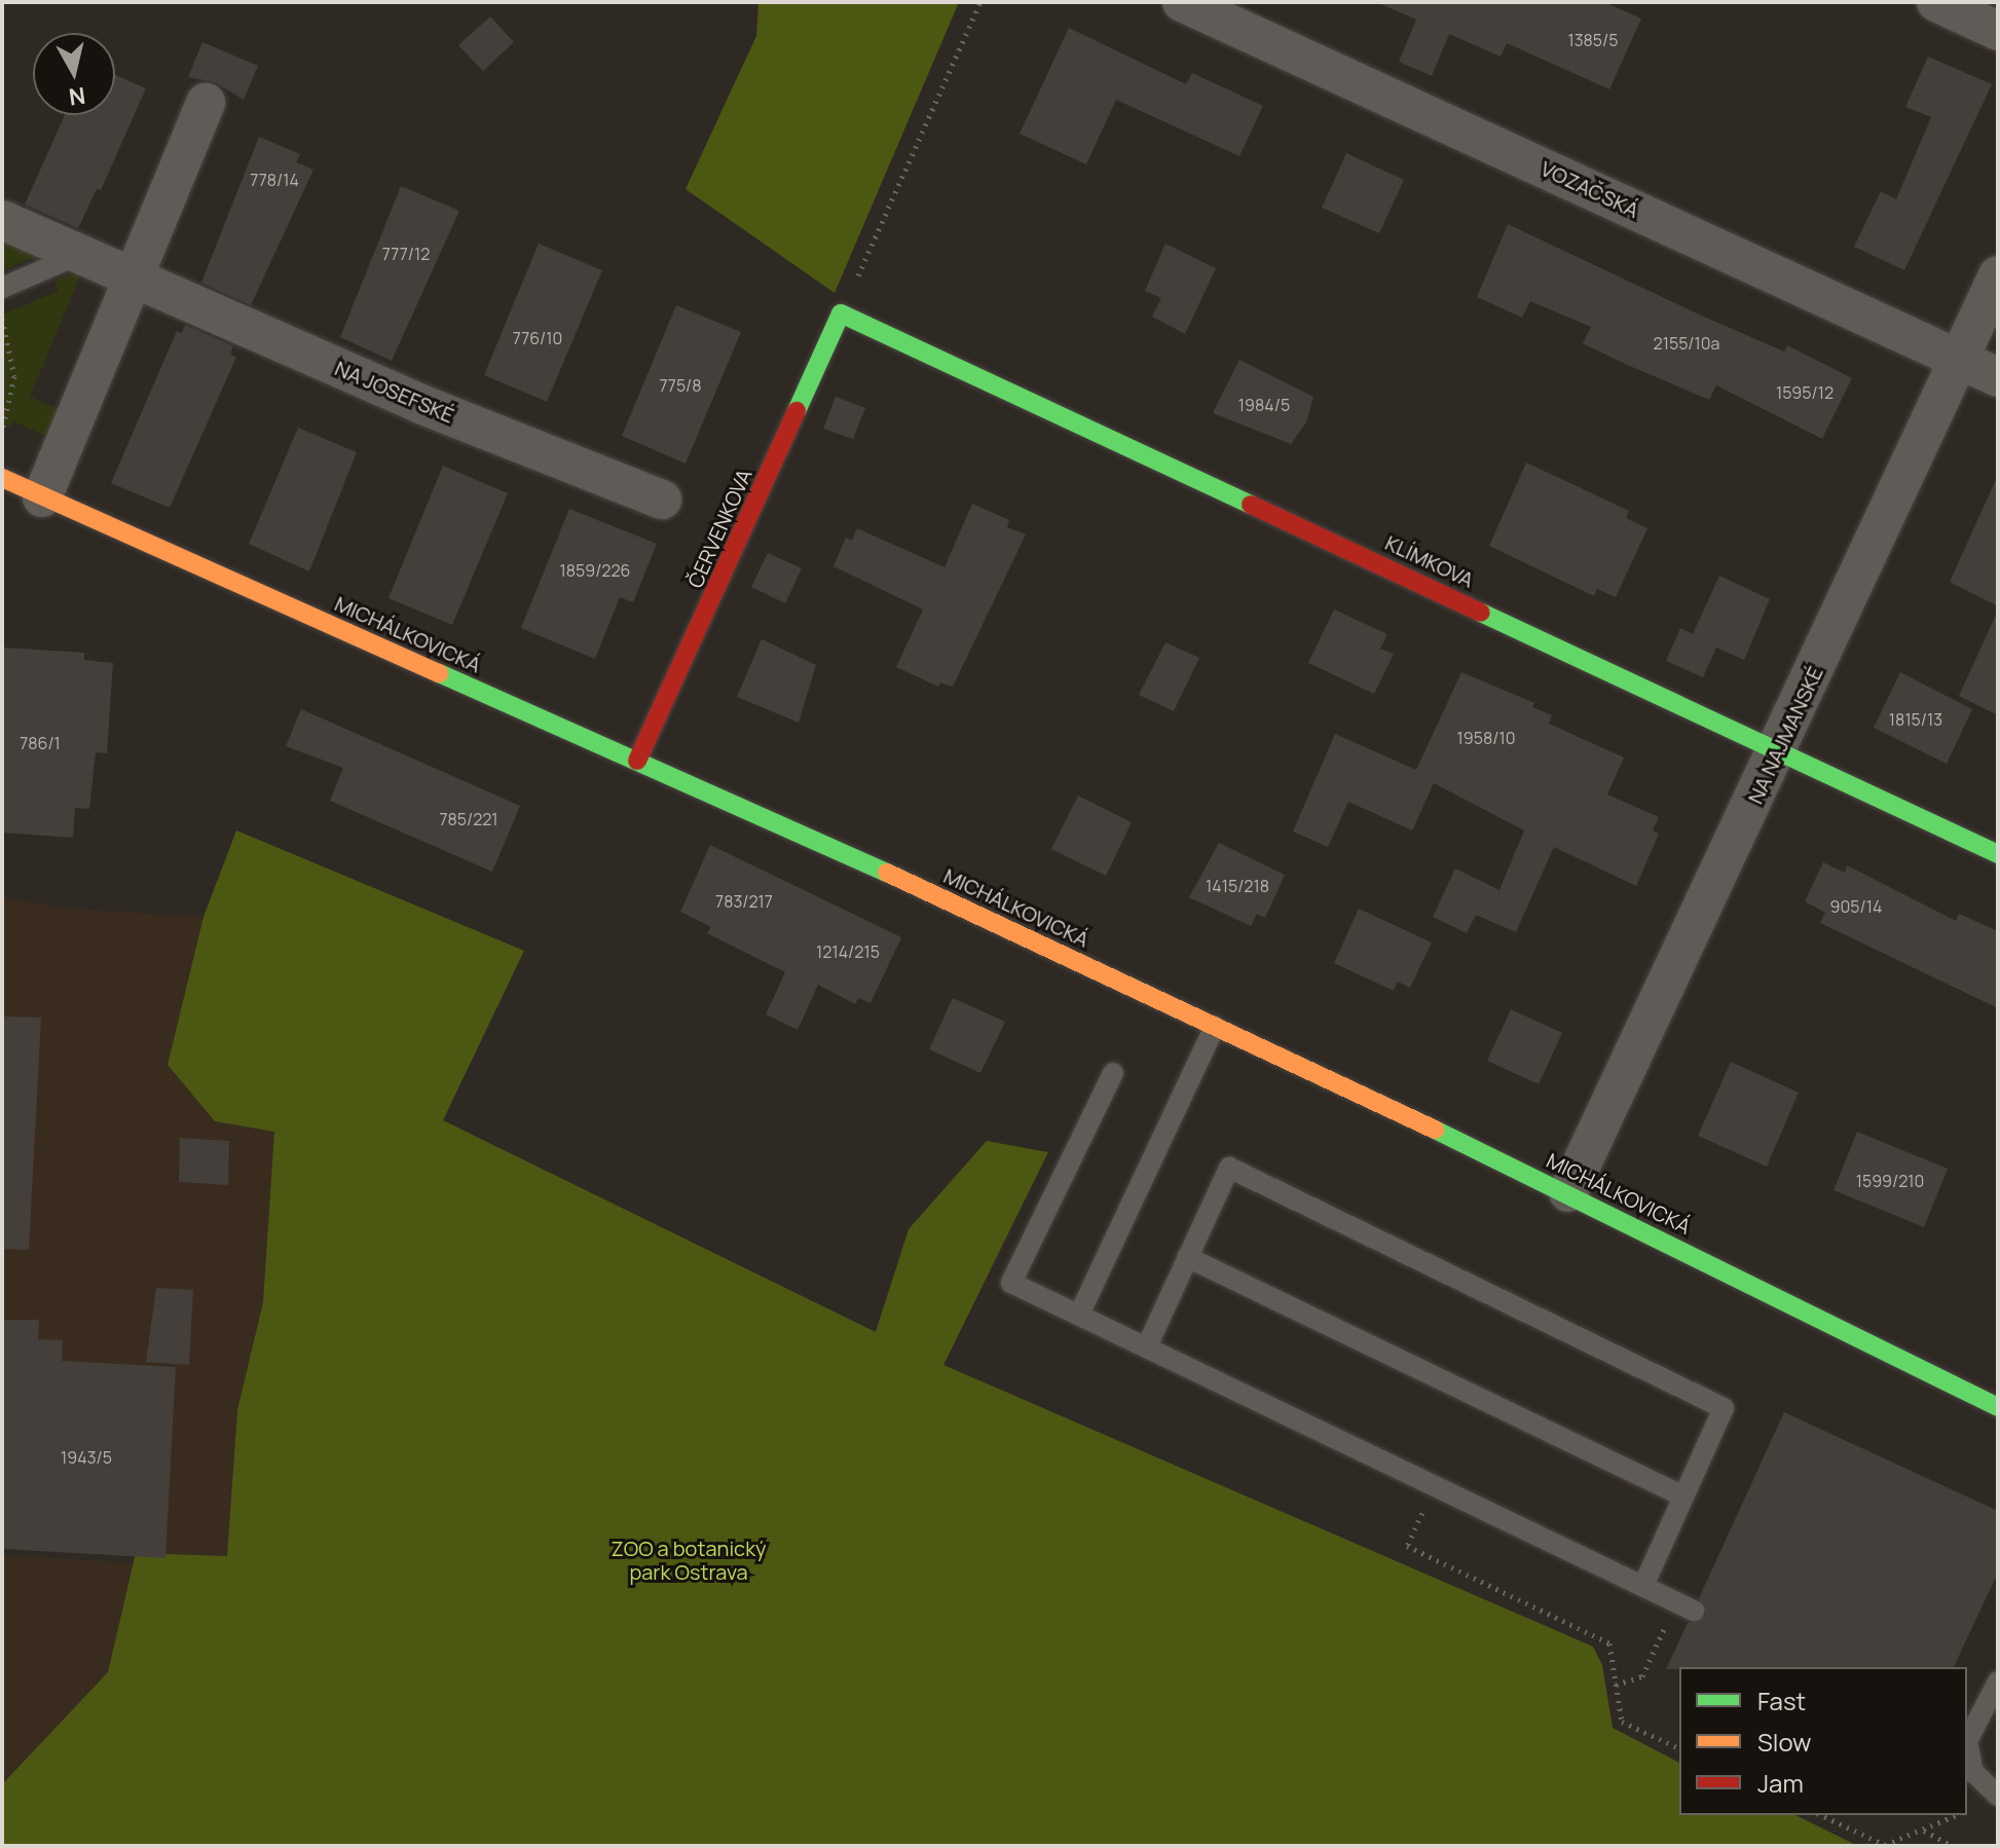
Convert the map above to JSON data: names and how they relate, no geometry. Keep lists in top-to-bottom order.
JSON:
{
  "streets": {
    "street": [
      "VOZAČSKÁ",
      "NA JOSEFSKÉ",
      "ČERVENKOVA",
      "KLÍMKOVA",
      "MICHÁLKOVICKÁ",
      "NA NAJMANSKÉ"
    ]
  },
  "crossings": [
    ["VOZAČSKÁ", "NA NAJMANSKÉ"],
    ["ČERVENKOVA", "KLÍMKOVA"],
    ["ČERVENKOVA", "MICHÁLKOVICKÁ"],
    ["KLÍMKOVA", "NA NAJMANSKÉ"],
    ["MICHÁLKOVICKÁ", "NA NAJMANSKÉ"]
  ],
  "parks": ["ZOO a botanický park Ostrava"],
  "house_numbers": [
    "1385/5",
    "778/14",
    "777/12",
    "776/10",
    "2155/10a",
    "775/8",
    "1595/12",
    "1984/5",
    "1859/226",
    "1815/13",
    "1958/10",
    "786/1",
    "785/221",
    "1415/218",
    "783/217",
    "905/14",
    "1214/215",
    "1599/210",
    "1943/5"
  ],
  "legend": ["Fast", "Slow", "Jam"],
  "north": "bottom"
}
